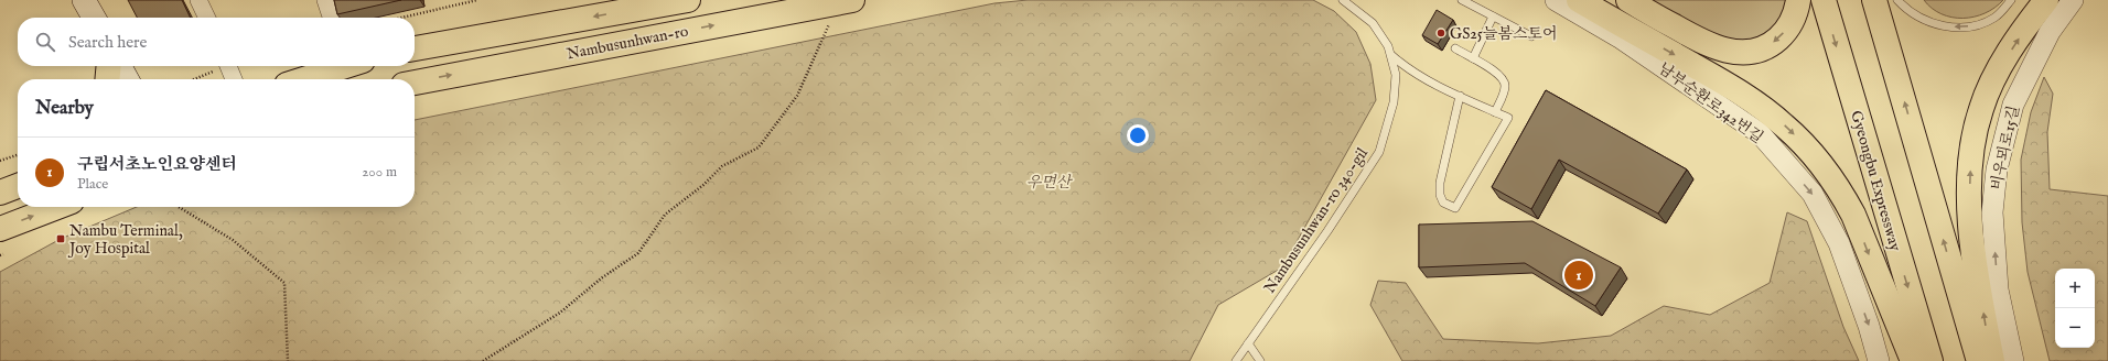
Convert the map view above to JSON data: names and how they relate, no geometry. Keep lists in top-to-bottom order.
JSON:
{
  "streets": {
    "main road": ["Nambusunhwan-ro", "Gyeongbu Expressway"],
    "street": ["남부순환로342번길", "비우뫼로15길"],
    "lane": ["Nambusunhwan-ro 340-gil"]
  },
  "one_way": ["남부순환로342번길", "비우뫼로15길"],
  "parks": ["우면산"],
  "places": {
    "other": ["GS25늘봄스토어"],
    "transit": ["Nambu Terminal, Joy Hospital"]
  },
  "page": {
    "search": "Search here",
    "heading": "Nearby",
    "list": [
      {
        "mark": "1",
        "name": "구립서초노인요양센터",
        "note": "Place",
        "value": "200 m"
      }
    ],
    "pins": "1",
    "map_buttons": ["+", "−"]
  }
}
